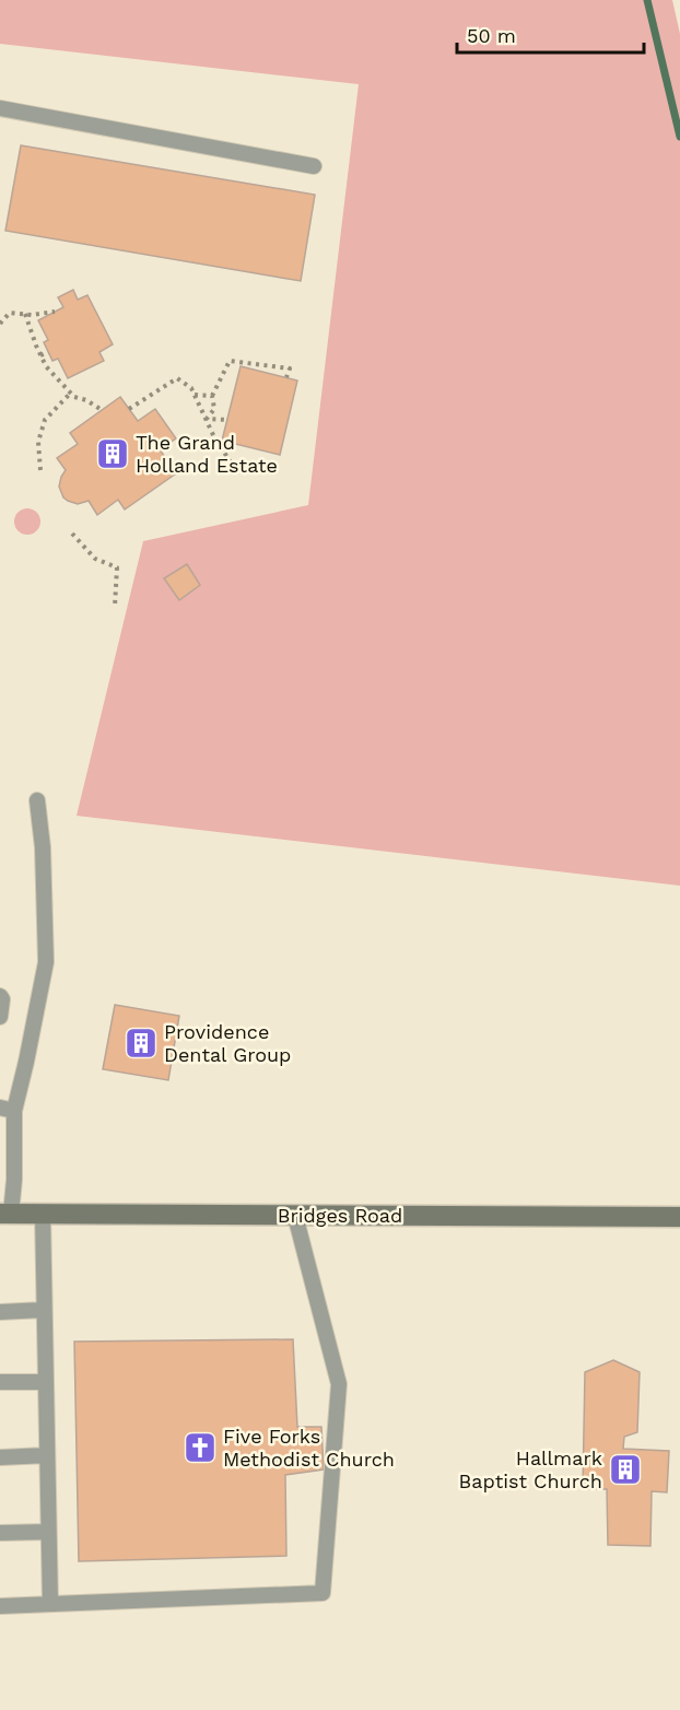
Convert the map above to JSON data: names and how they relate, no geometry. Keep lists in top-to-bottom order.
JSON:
{
  "streets": {
    "main road": ["Bridges Road"]
  },
  "places": {
    "building": ["The Grand Holland Estate", "Providence Dental Group", "Hallmark Baptist Church"],
    "church": ["Five Forks Methodist Church"]
  },
  "scale_bar": "50 m"
}
